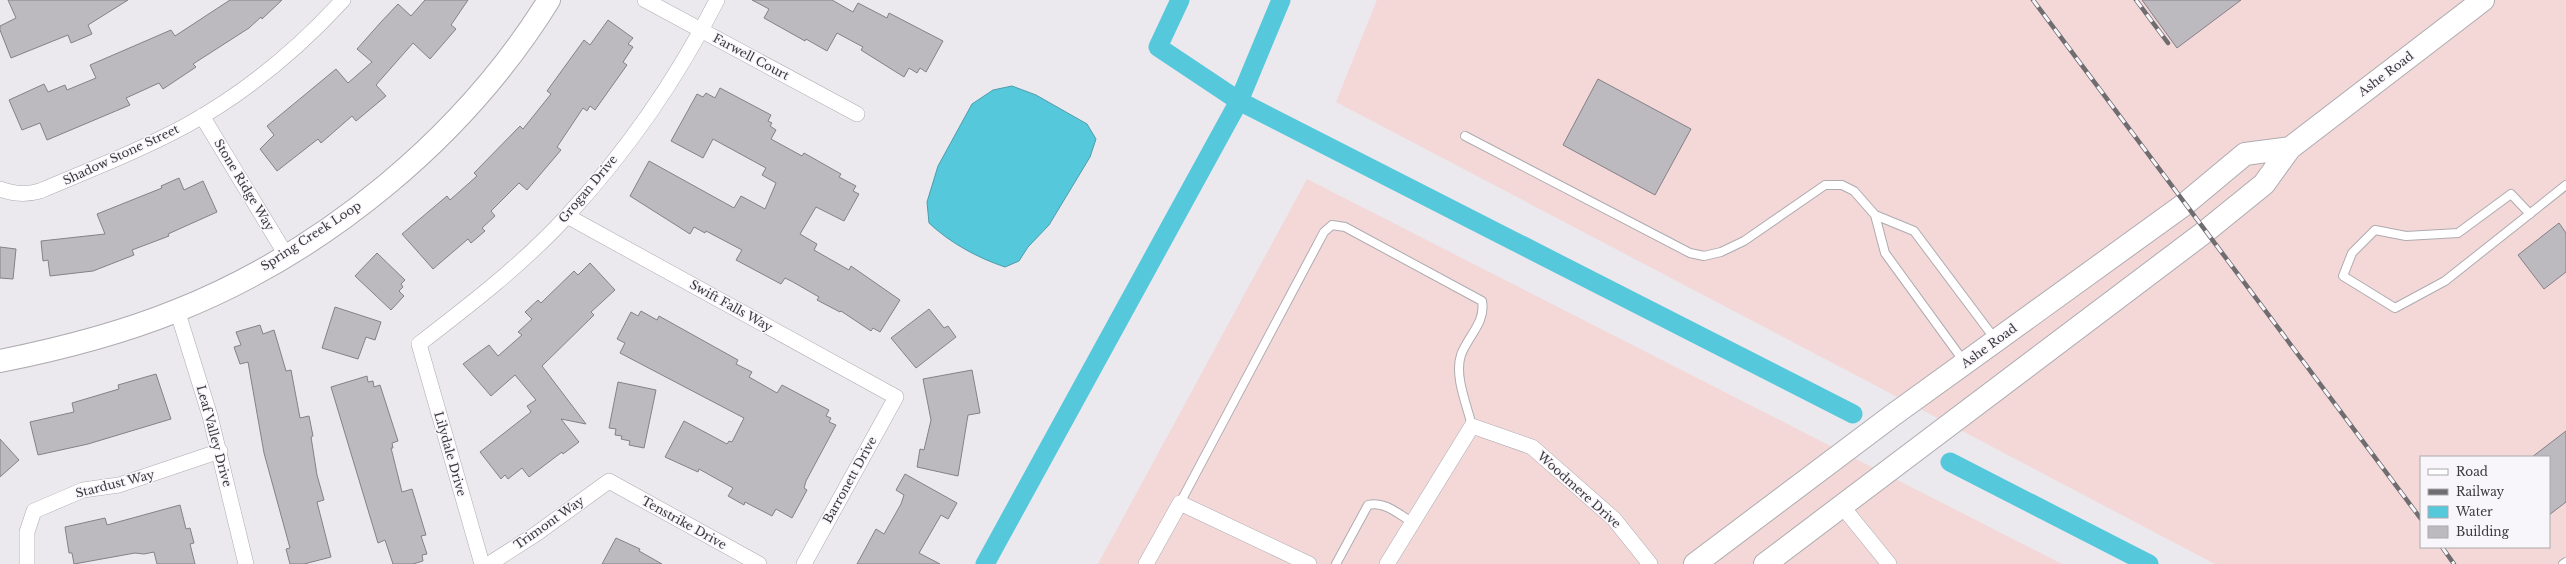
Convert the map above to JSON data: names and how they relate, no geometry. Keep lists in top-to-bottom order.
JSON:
{
  "streets": {
    "street": [
      "Farwell Court",
      "Ashe Road",
      "Shadow Stone Street",
      "Stone Ridge Way",
      "Grogan Drive",
      "Spring Creek Loop",
      "Swift Falls Way",
      "Leaf Valley Drive",
      "Lilydale Drive",
      "Barronett Drive",
      "Stardust Way",
      "Woodmere Drive",
      "Trimont Way",
      "Tenstrike Drive"
    ]
  },
  "crossings": [
    ["Farwell Court", "Grogan Drive"],
    ["Shadow Stone Street", "Stone Ridge Way"],
    ["Stone Ridge Way", "Spring Creek Loop"],
    ["Grogan Drive", "Swift Falls Way"],
    ["Grogan Drive", "Lilydale Drive"],
    ["Spring Creek Loop", "Leaf Valley Drive"],
    ["Swift Falls Way", "Barronett Drive"],
    ["Leaf Valley Drive", "Stardust Way"],
    ["Trimont Way", "Tenstrike Drive"]
  ],
  "legend": [
    "Road",
    "Railway",
    "Water",
    "Building"
  ]
}
